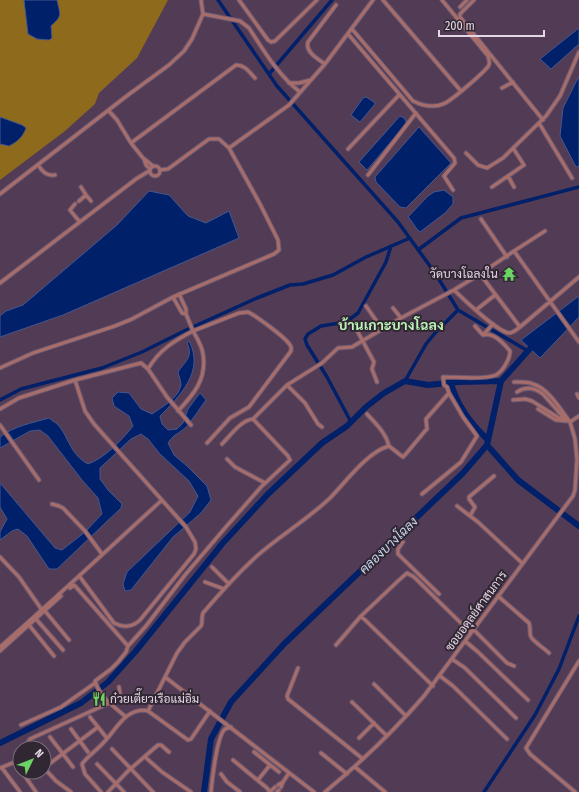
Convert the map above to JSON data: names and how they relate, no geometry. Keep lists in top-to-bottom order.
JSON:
{
  "streets": {
    "street": ["ซอยอดุลย์ศาสนการ"]
  },
  "districts": ["บ้านเกาะบางโฉลง"],
  "water": ["คลองบางโฉลง"],
  "places": {
    "temple": ["วัดบางโฉลงใน"],
    "restaurant": ["ก๋วยเตี๊ยวเรือแม่อิ่ม"]
  },
  "scale_bar": "200 m",
  "north": "top right"
}
